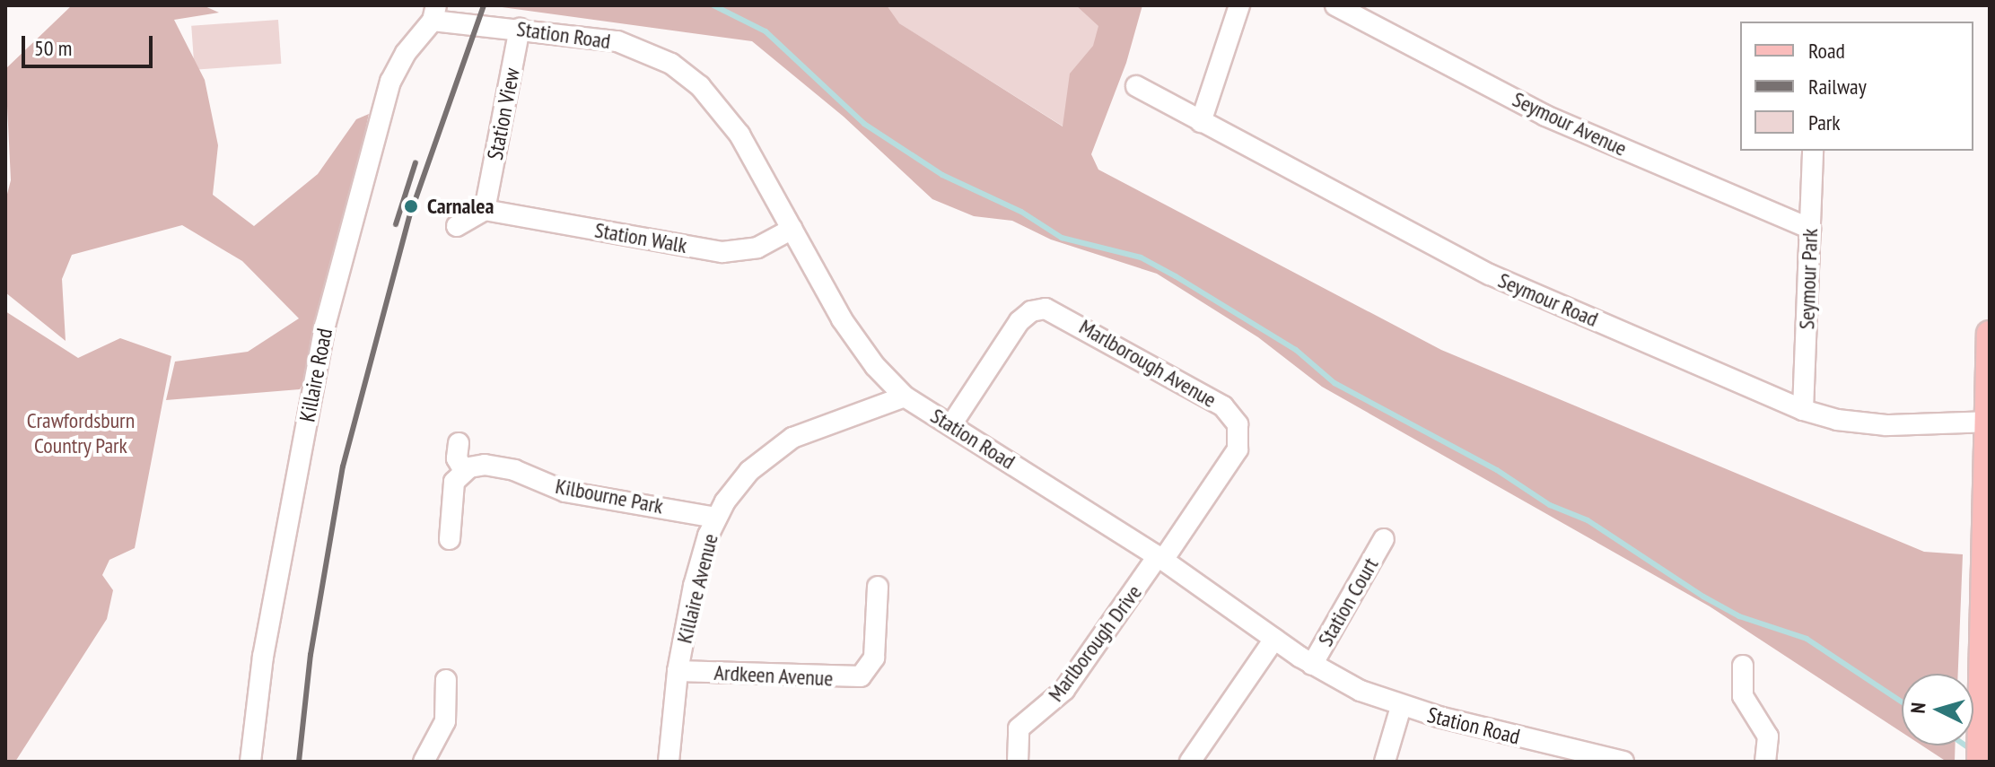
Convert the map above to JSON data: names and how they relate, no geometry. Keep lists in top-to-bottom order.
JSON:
{
  "streets": {
    "street": [
      "Station Road",
      "Station View",
      "Seymour Avenue",
      "Station Walk",
      "Seymour Park",
      "Seymour Road",
      "Marlborough Avenue",
      "Killaire Road",
      "Kilbourne Park",
      "Killaire Avenue",
      "Station Court",
      "Marlborough Drive",
      "Ardkeen Avenue"
    ]
  },
  "crossings": [
    ["Station Road", "Station View"],
    ["Station Road", "Station Walk"],
    ["Station Road", "Marlborough Avenue"],
    ["Station Road", "Killaire Road"],
    ["Station Road", "Killaire Avenue"],
    ["Station Road", "Station Court"],
    ["Station Road", "Marlborough Drive"],
    ["Station View", "Station Walk"],
    ["Seymour Avenue", "Seymour Park"],
    ["Seymour Park", "Seymour Road"],
    ["Marlborough Avenue", "Marlborough Drive"],
    ["Kilbourne Park", "Killaire Avenue"],
    ["Killaire Avenue", "Ardkeen Avenue"]
  ],
  "parks": ["Crawfordsburn Country Park"],
  "places": ["Carnalea"],
  "legend": ["Road", "Railway", "Park"],
  "scale_bar": "50 m",
  "north": "left"
}
